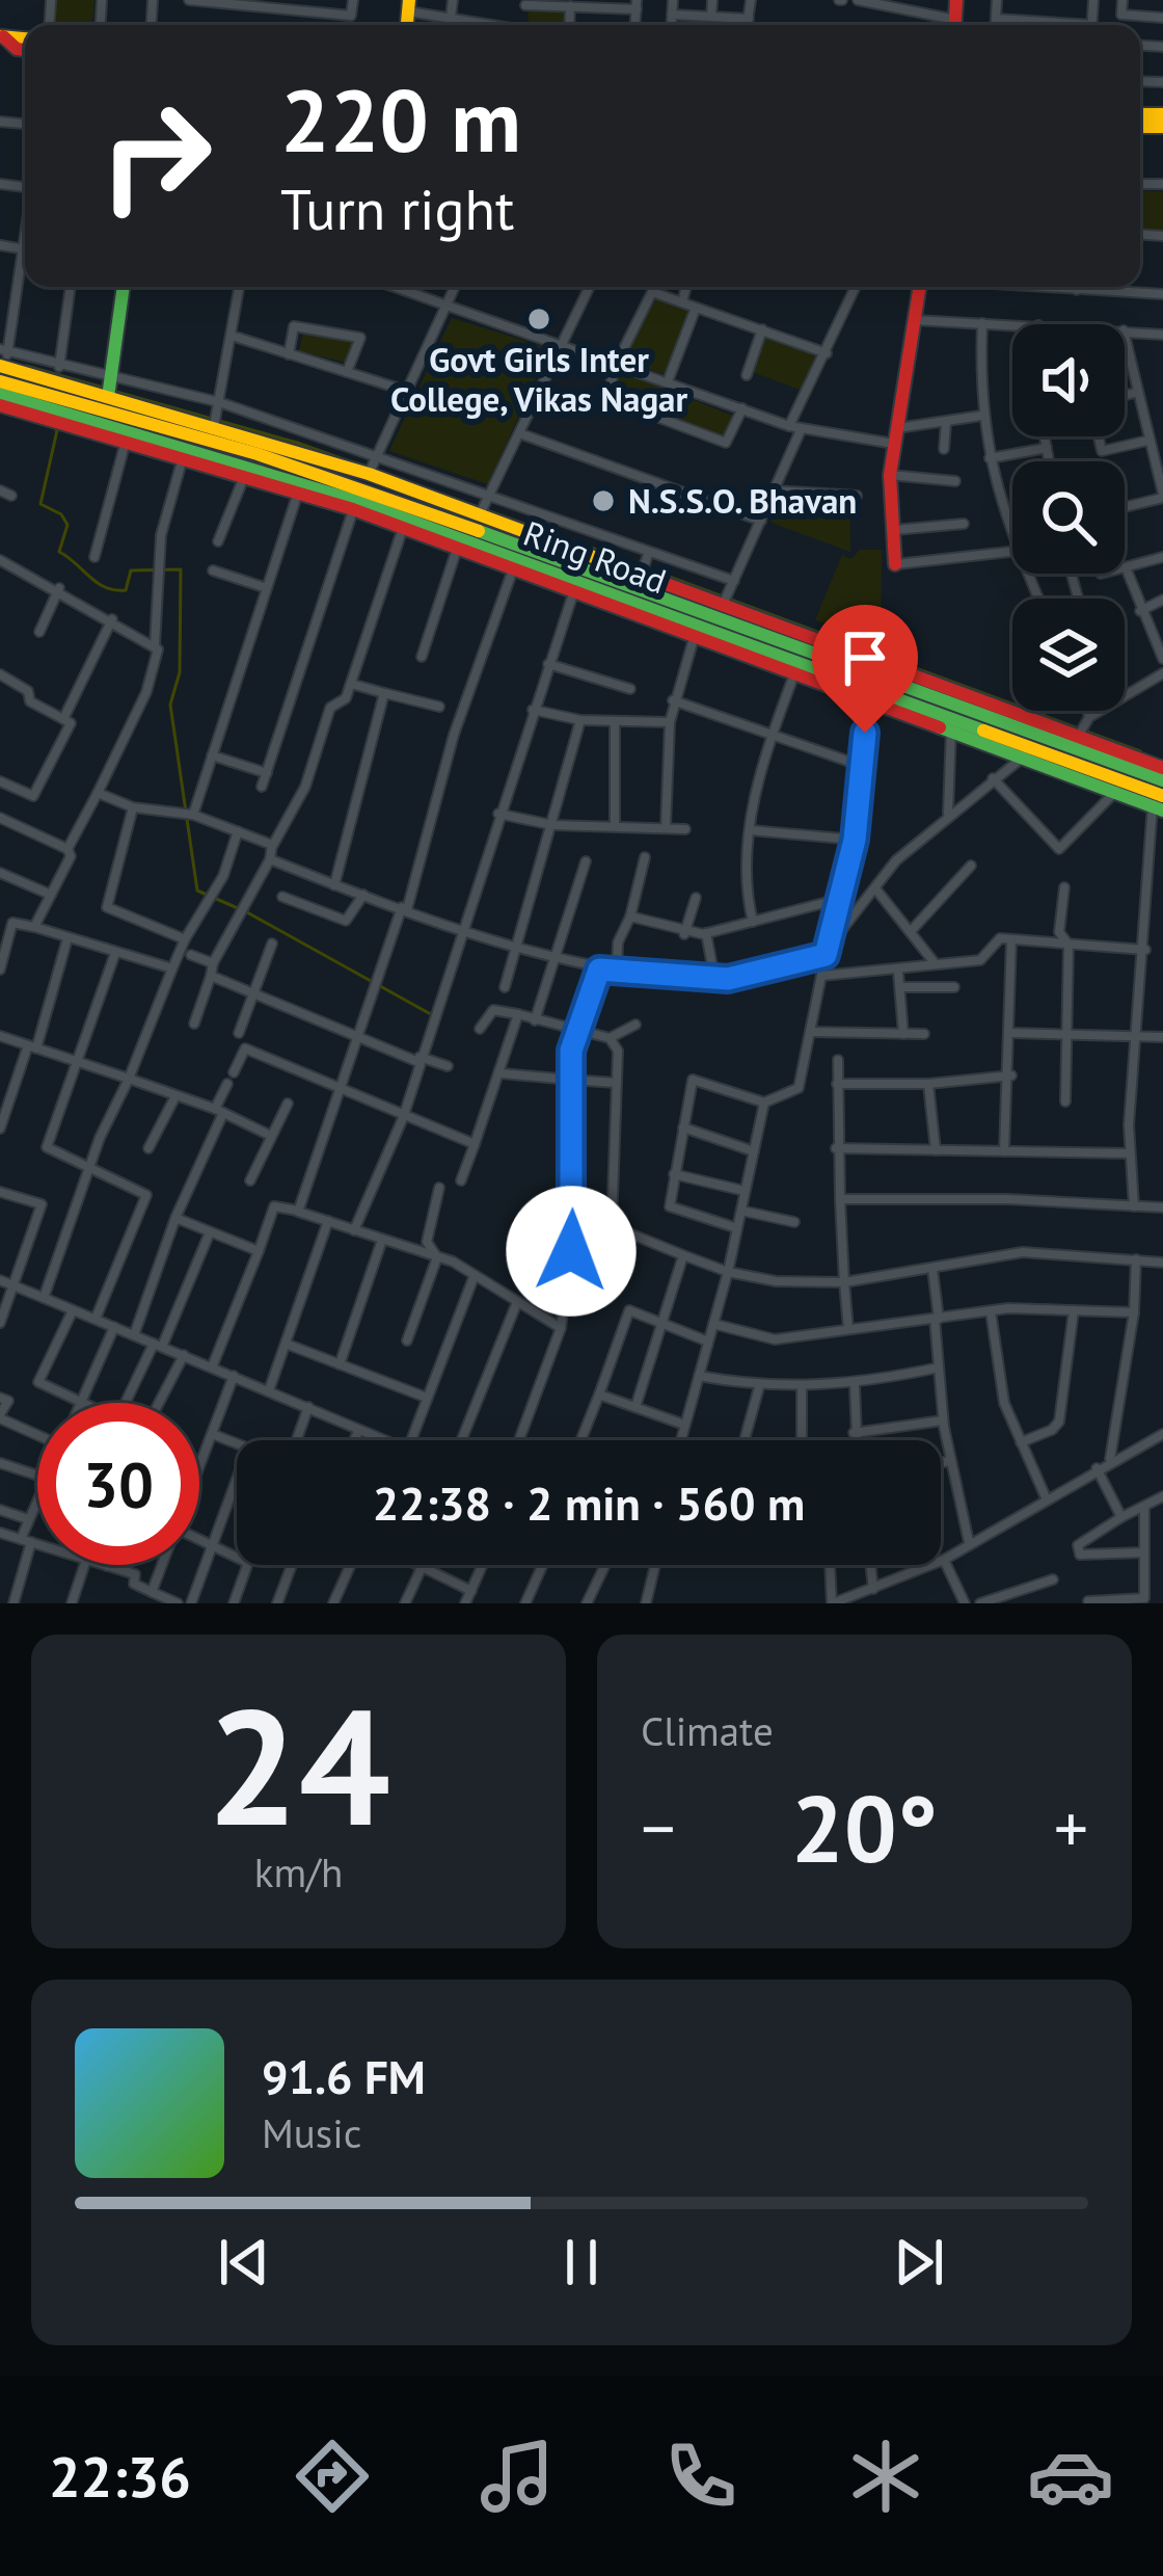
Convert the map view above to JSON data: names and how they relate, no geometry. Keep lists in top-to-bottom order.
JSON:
{
  "streets": {
    "main road": ["Ring Road"]
  },
  "places": ["Govt Girls Inter College, Vikas Nagar", "N.S.S.O. Bhavan"],
  "page": {
    "turn": ["220 m", "Turn right"],
    "limit": "30",
    "trip": "22:38 · 2 min · 560 m",
    "tile": [
      ["24", "km/h"],
      "Climate"
    ],
    "heat": ["−", "20°", "+"],
    "song": ["91.6 FM", "Music"],
    "tabs": "22:36"
  }
}
